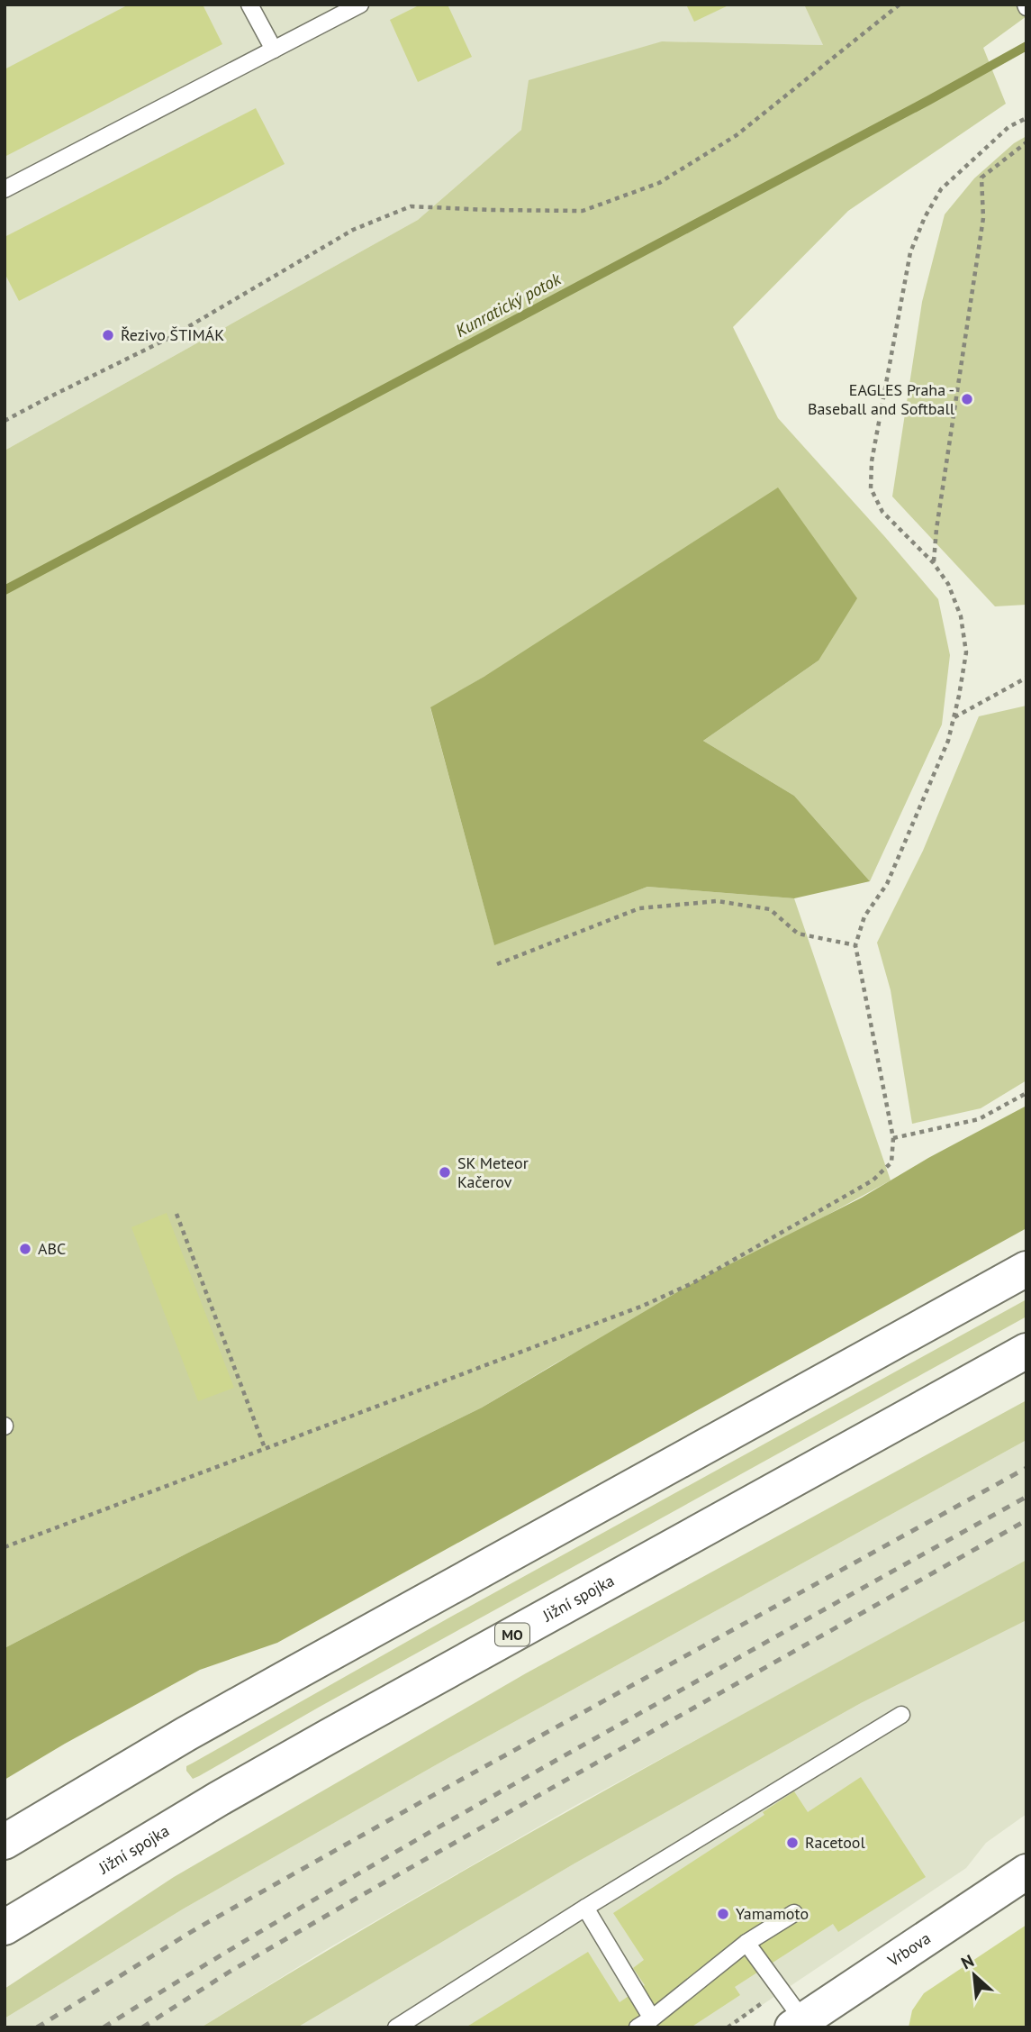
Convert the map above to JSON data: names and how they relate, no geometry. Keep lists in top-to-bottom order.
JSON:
{
  "streets": {
    "main road": ["Jižní spojka", "MO", "Vrbova"]
  },
  "water": ["Kunratický potok"],
  "places": [
    "Řezivo ŠTIMÁK",
    "EAGLES Praha - Baseball and Softball",
    "SK Meteor Kačerov",
    "ABC",
    "Racetool",
    "Yamamoto"
  ],
  "north": "top left"
}
